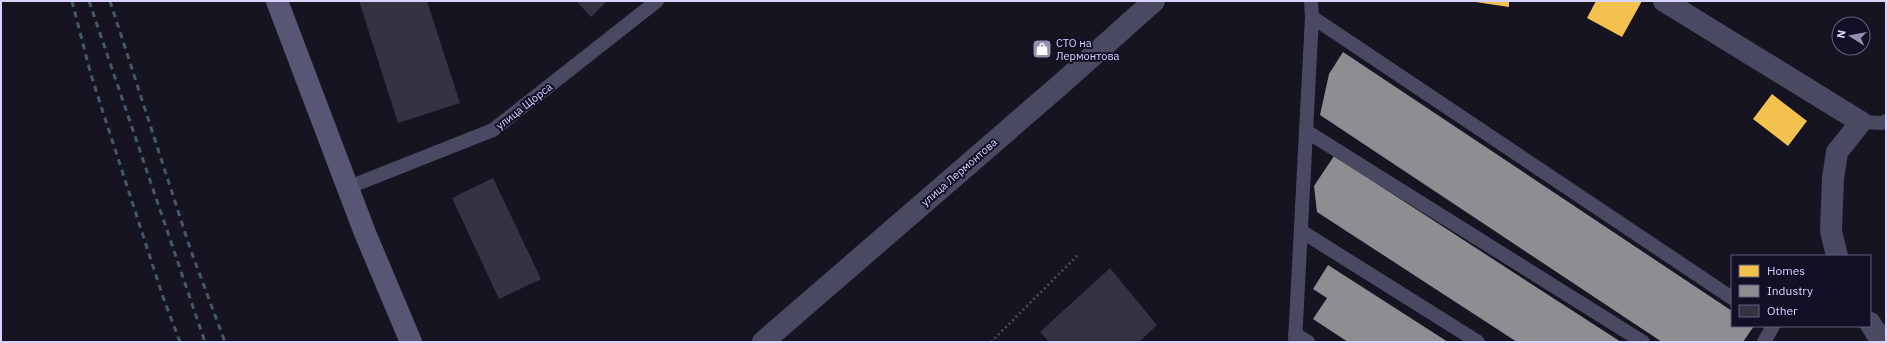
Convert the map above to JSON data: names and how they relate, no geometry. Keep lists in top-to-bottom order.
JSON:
{
  "streets": {
    "street": ["улица Лермонтова"],
    "lane": ["улица Щорса"]
  },
  "places": {
    "shop": ["СТО на Лермонтова"]
  },
  "legend": ["Homes", "Industry", "Other"],
  "north": "left"
}
